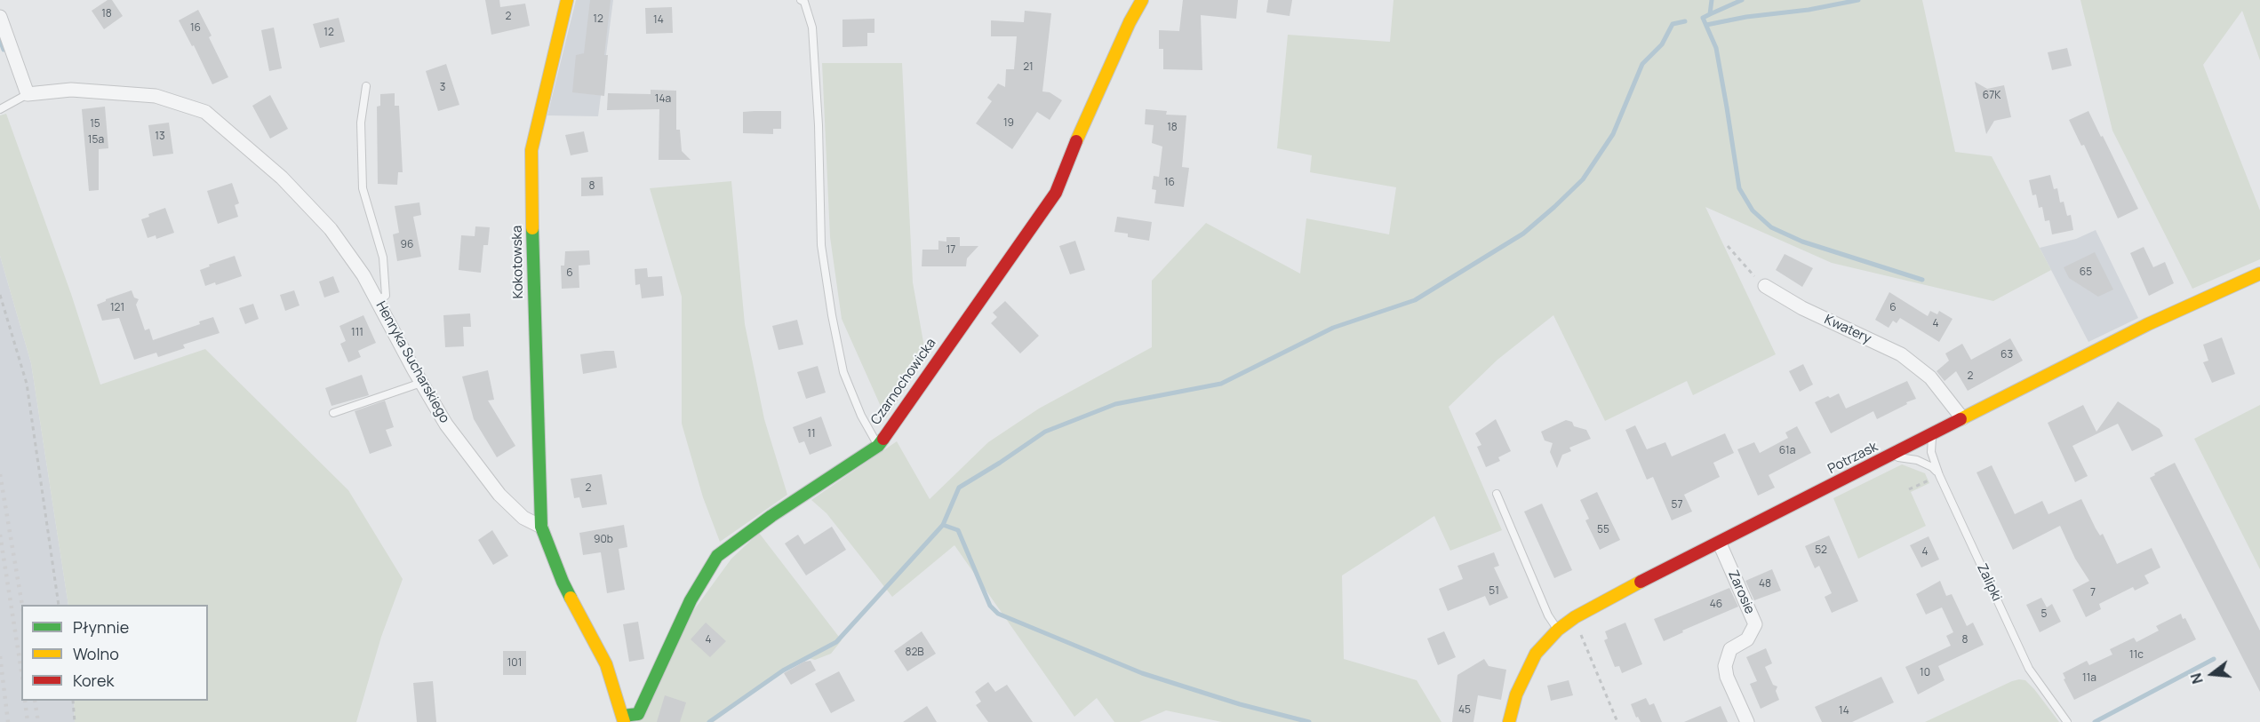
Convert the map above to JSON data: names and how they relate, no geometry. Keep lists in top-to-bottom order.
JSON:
{
  "streets": {
    "street": [
      "Kokotowska",
      "Kwatery",
      "Henryka Sucharskiego",
      "Czarnochowicka",
      "Potrzask",
      "Zarosie"
    ],
    "lane": ["Zalipki"]
  },
  "crossings": [
    ["Kokotowska", "Henryka Sucharskiego"],
    ["Kwatery", "Potrzask"],
    ["Potrzask", "Zalipki"],
    ["Potrzask", "Zarosie"]
  ],
  "house_numbers": [
    "18",
    "2",
    "12",
    "14",
    "16",
    "12",
    "21",
    "3",
    "67K",
    "14a",
    "19",
    "15",
    "18",
    "13",
    "15a",
    "16",
    "8",
    "96",
    "17",
    "65",
    "6",
    "121",
    "6",
    "4",
    "111",
    "63",
    "2",
    "11",
    "61a",
    "2",
    "57",
    "55",
    "90b",
    "52",
    "4",
    "48",
    "51",
    "7",
    "46",
    "5",
    "4",
    "8",
    "82B",
    "11c",
    "101",
    "10",
    "11a",
    "45",
    "14"
  ],
  "legend": ["Płynnie", "Wolno", "Korek"],
  "north": "left"
}
